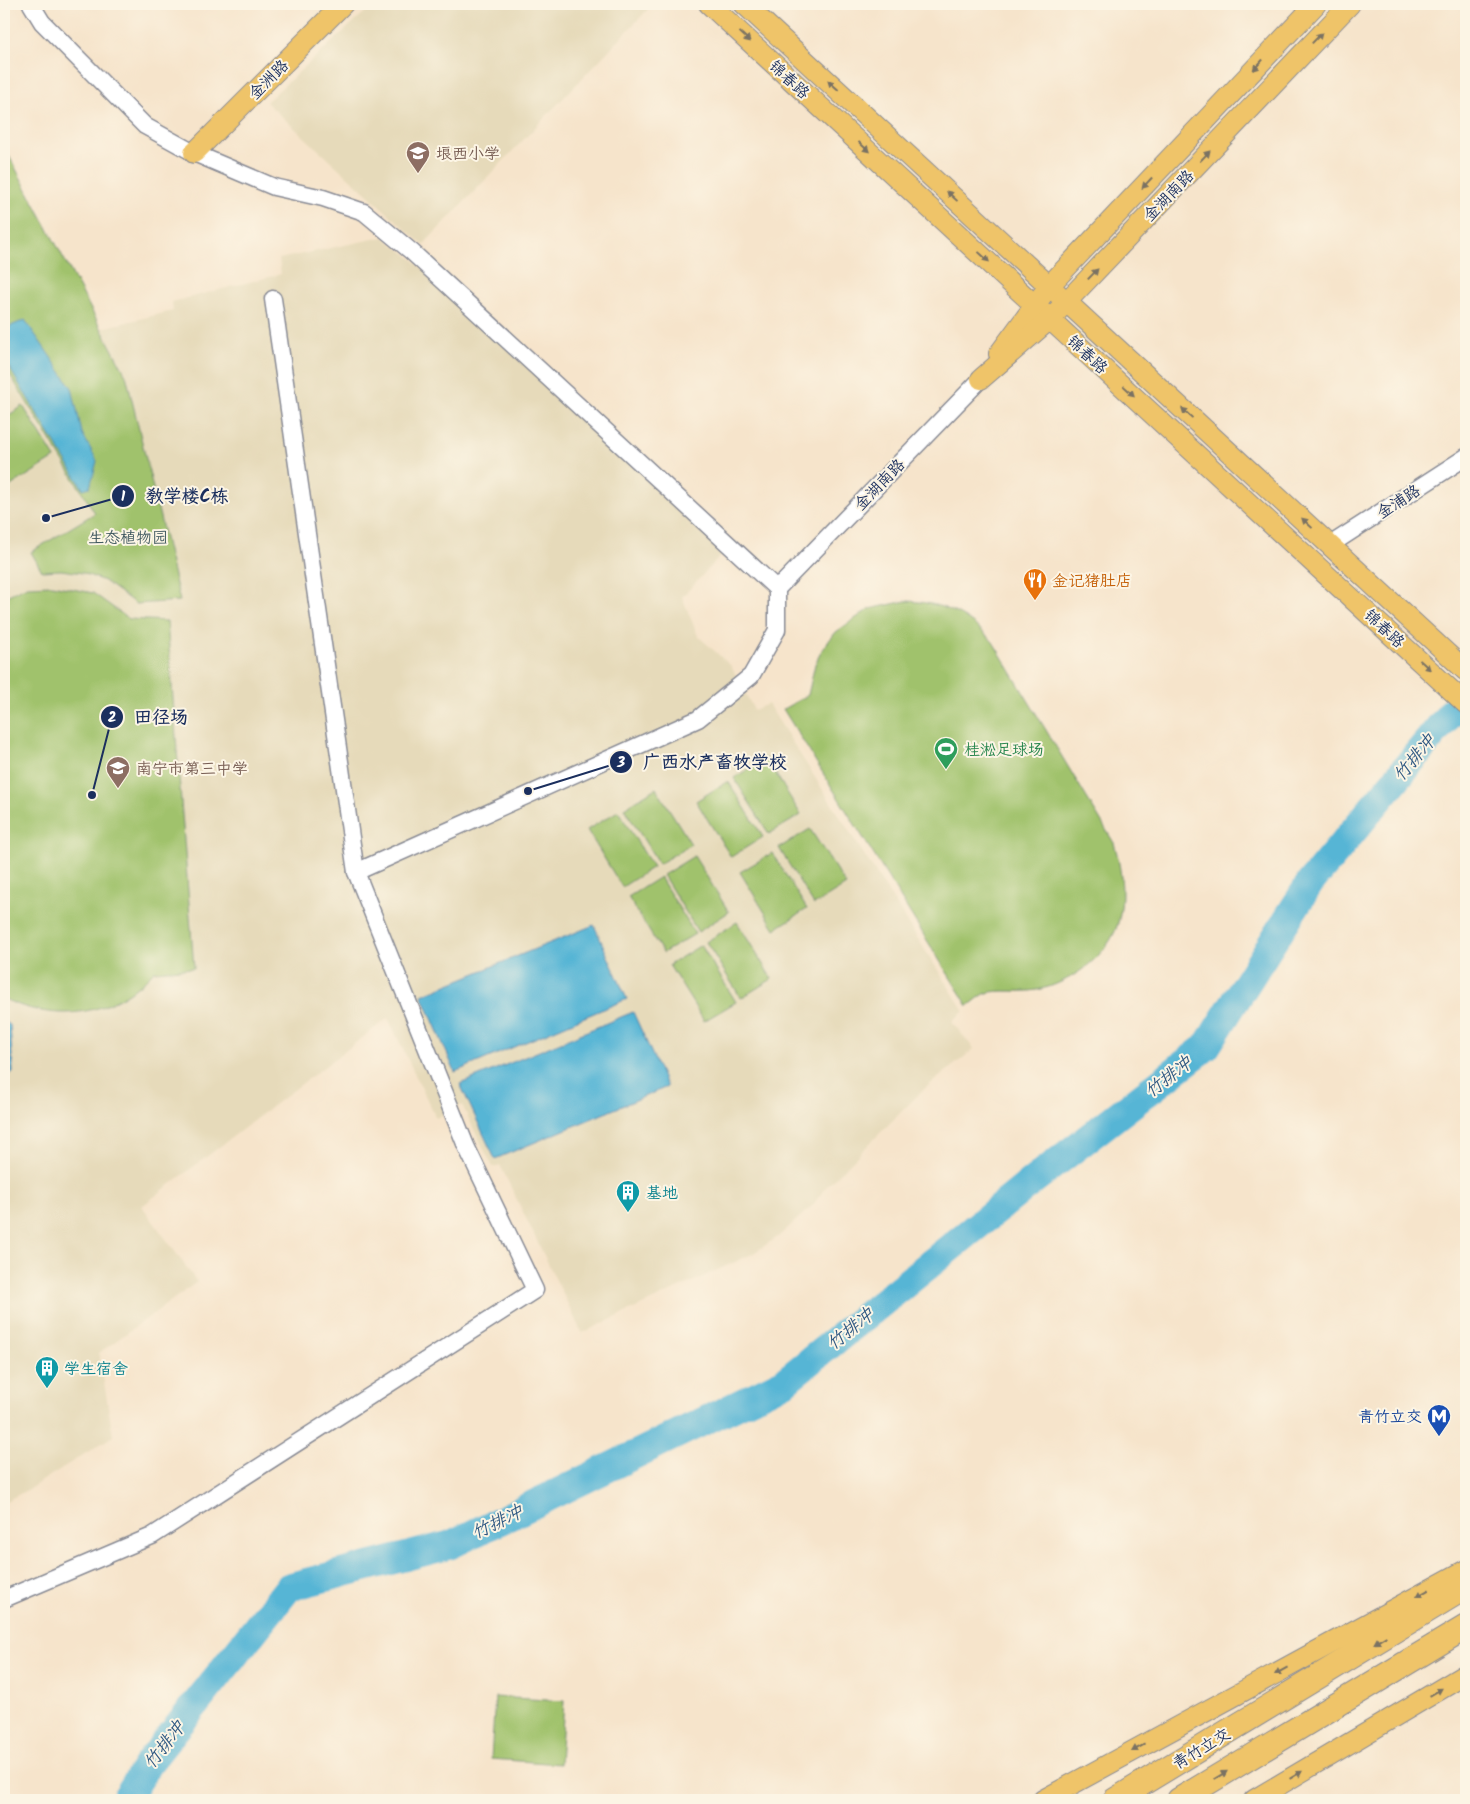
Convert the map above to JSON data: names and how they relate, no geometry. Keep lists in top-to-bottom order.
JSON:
{
  "streets": {
    "highway": ["青竹立交"],
    "main road": ["金洲路", "锦春路", "金湖南路"],
    "street": ["金浦路"]
  },
  "crossings": [
    ["锦春路", "金湖南路"],
    ["锦春路", "金浦路"]
  ],
  "water": ["竹排冲"],
  "parks": ["生态植物园"],
  "places": {
    "school or university": ["埌西小学", "南宁市第三中学"],
    "other": ["教学楼C栋", "广西水产畜牧学校", "田径场"],
    "restaurant": ["金记猪肚店"],
    "sports": ["桂淞足球场"],
    "building": ["基地", "学生宿舍"],
    "metro station": ["青竹立交"]
  }
}
